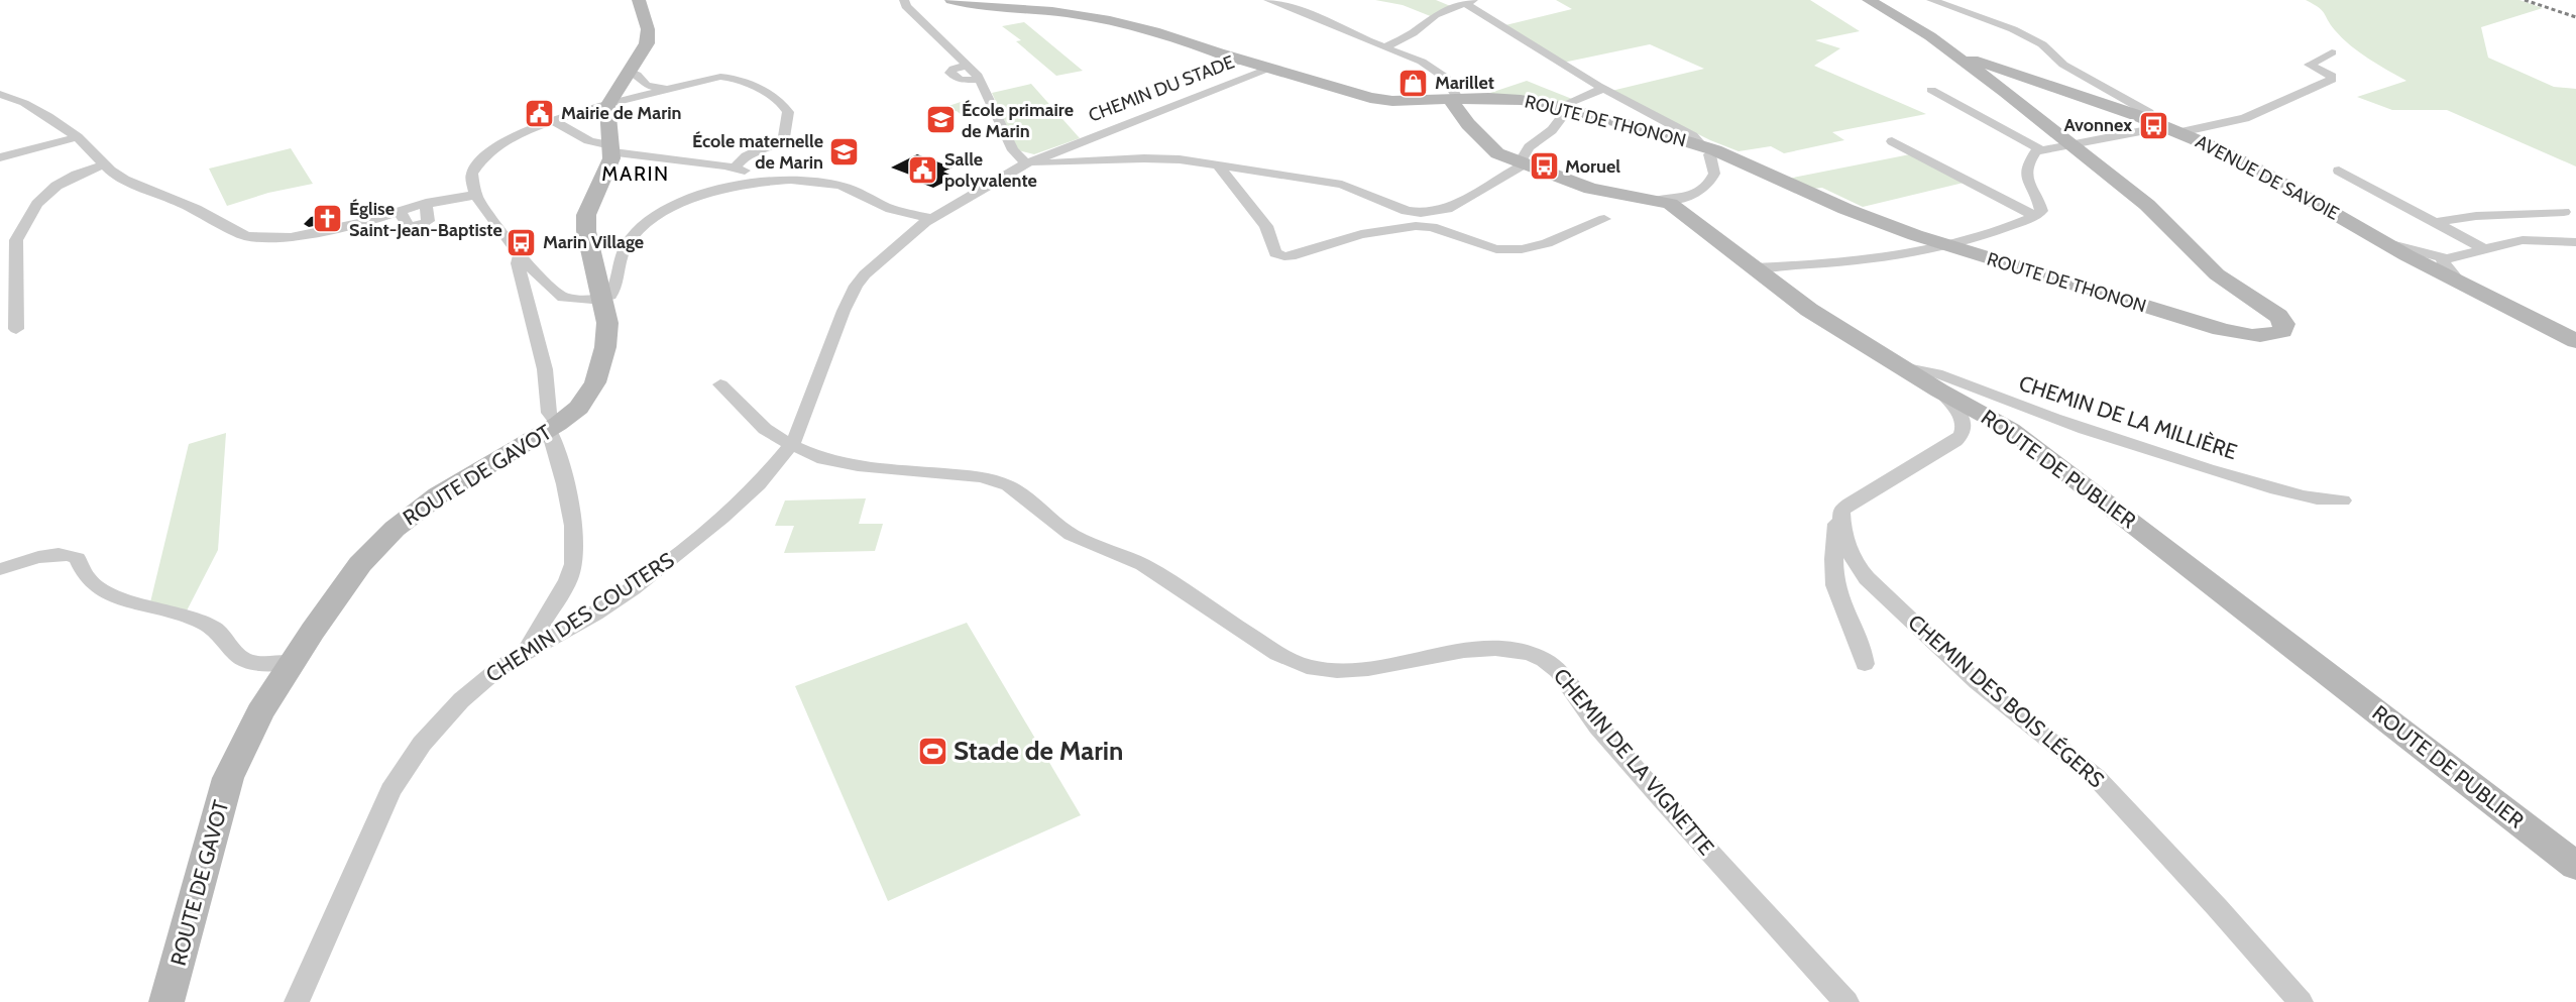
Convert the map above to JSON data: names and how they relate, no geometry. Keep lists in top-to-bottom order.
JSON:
{
  "streets": {
    "street": [
      "CHEMIN DU STADE",
      "ROUTE DE THONON",
      "AVENUE DE SAVOIE",
      "CHEMIN DE LA MILLIÈRE",
      "ROUTE DE PUBLIER",
      "ROUTE DE GAVOT",
      "CHEMIN DES COUTERS",
      "CHEMIN DES BOIS LÉGERS",
      "CHEMIN DE LA VIGNETTE"
    ]
  },
  "crossings": [
    ["CHEMIN DU STADE", "ROUTE DE THONON"],
    ["CHEMIN DU STADE", "CHEMIN DES COUTERS"],
    ["CHEMIN DU STADE", "CHEMIN DE LA VIGNETTE"],
    ["ROUTE DE THONON", "AVENUE DE SAVOIE"],
    ["ROUTE DE THONON", "ROUTE DE PUBLIER"],
    ["CHEMIN DE LA MILLIÈRE", "ROUTE DE PUBLIER"],
    ["CHEMIN DES COUTERS", "CHEMIN DE LA VIGNETTE"]
  ],
  "districts": ["MARIN"],
  "places": {
    "shop": ["Marillet"],
    "public building": ["Mairie de Marin", "Salle polyvalente"],
    "school or university": ["École primaire de Marin", "École maternelle de Marin"],
    "bus stop": ["Avonnex", "Moruel", "Marin Village"],
    "church": ["Église Saint-Jean-Baptiste"],
    "sports": ["Stade de Marin"]
  }
}
